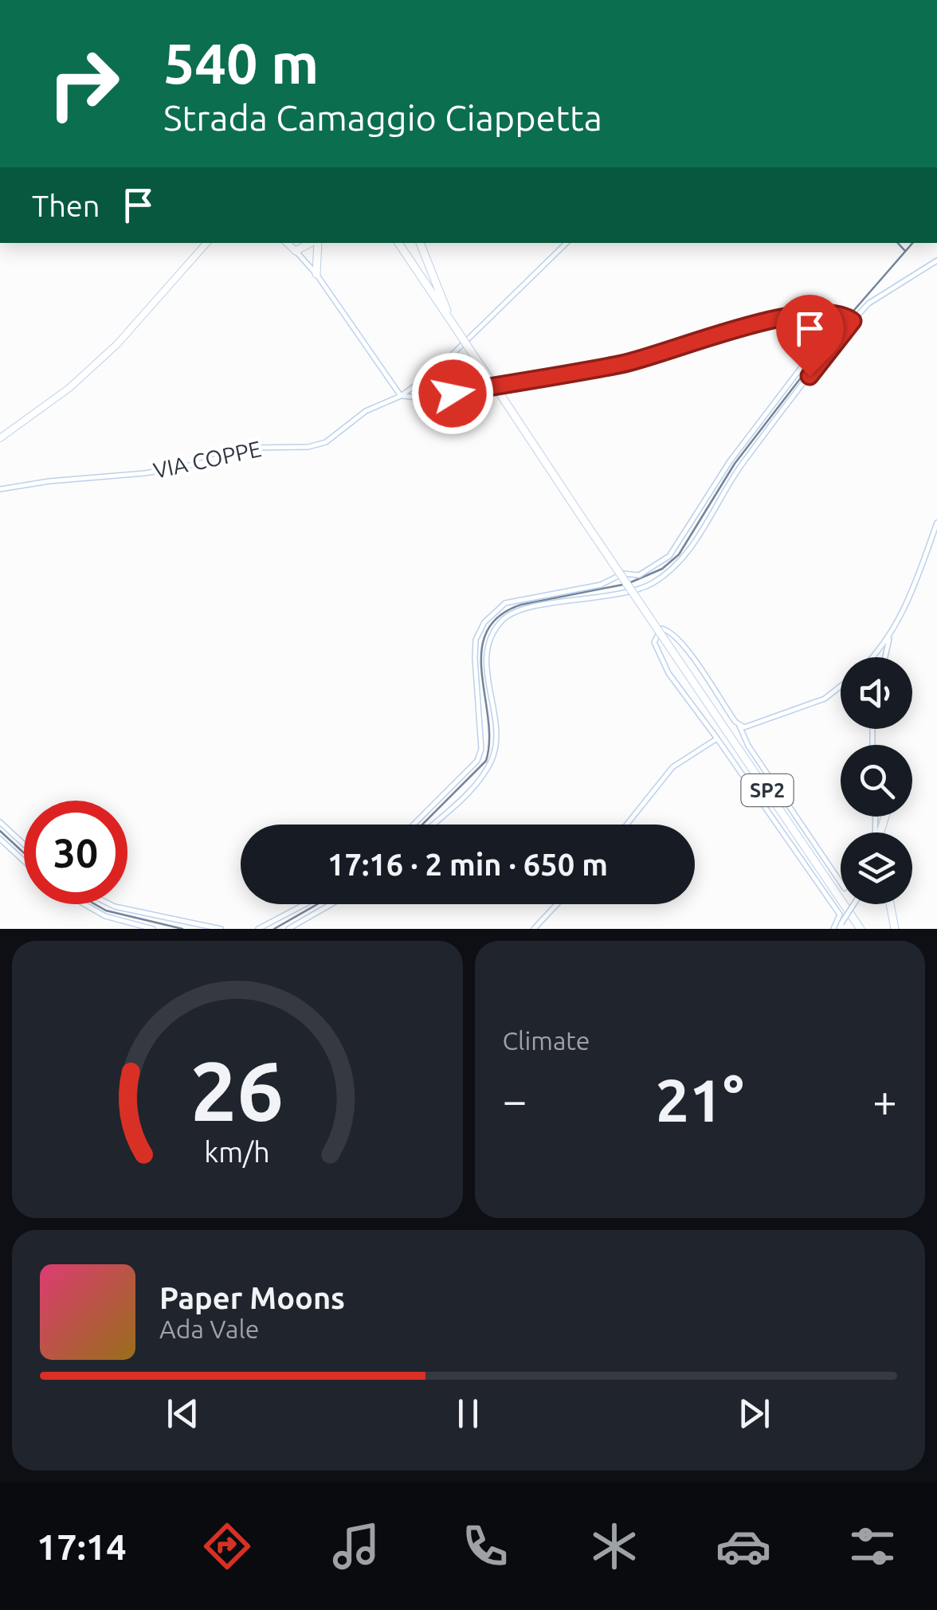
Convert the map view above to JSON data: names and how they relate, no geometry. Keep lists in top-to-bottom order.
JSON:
{
  "streets": {
    "main road": ["SP2"],
    "street": ["VIA COPPE"]
  },
  "page": {
    "turn": ["540 m", "Strada Camaggio Ciappetta"],
    "then": "Then",
    "limit": "30",
    "trip": "17:16 · 2 min · 650 m",
    "tile": "Climate",
    "heat": ["−", "21°", "+"],
    "song": ["Paper Moons", "Ada Vale"],
    "tabs": "17:14",
    "gauge": ["26", "km/h"]
  }
}
